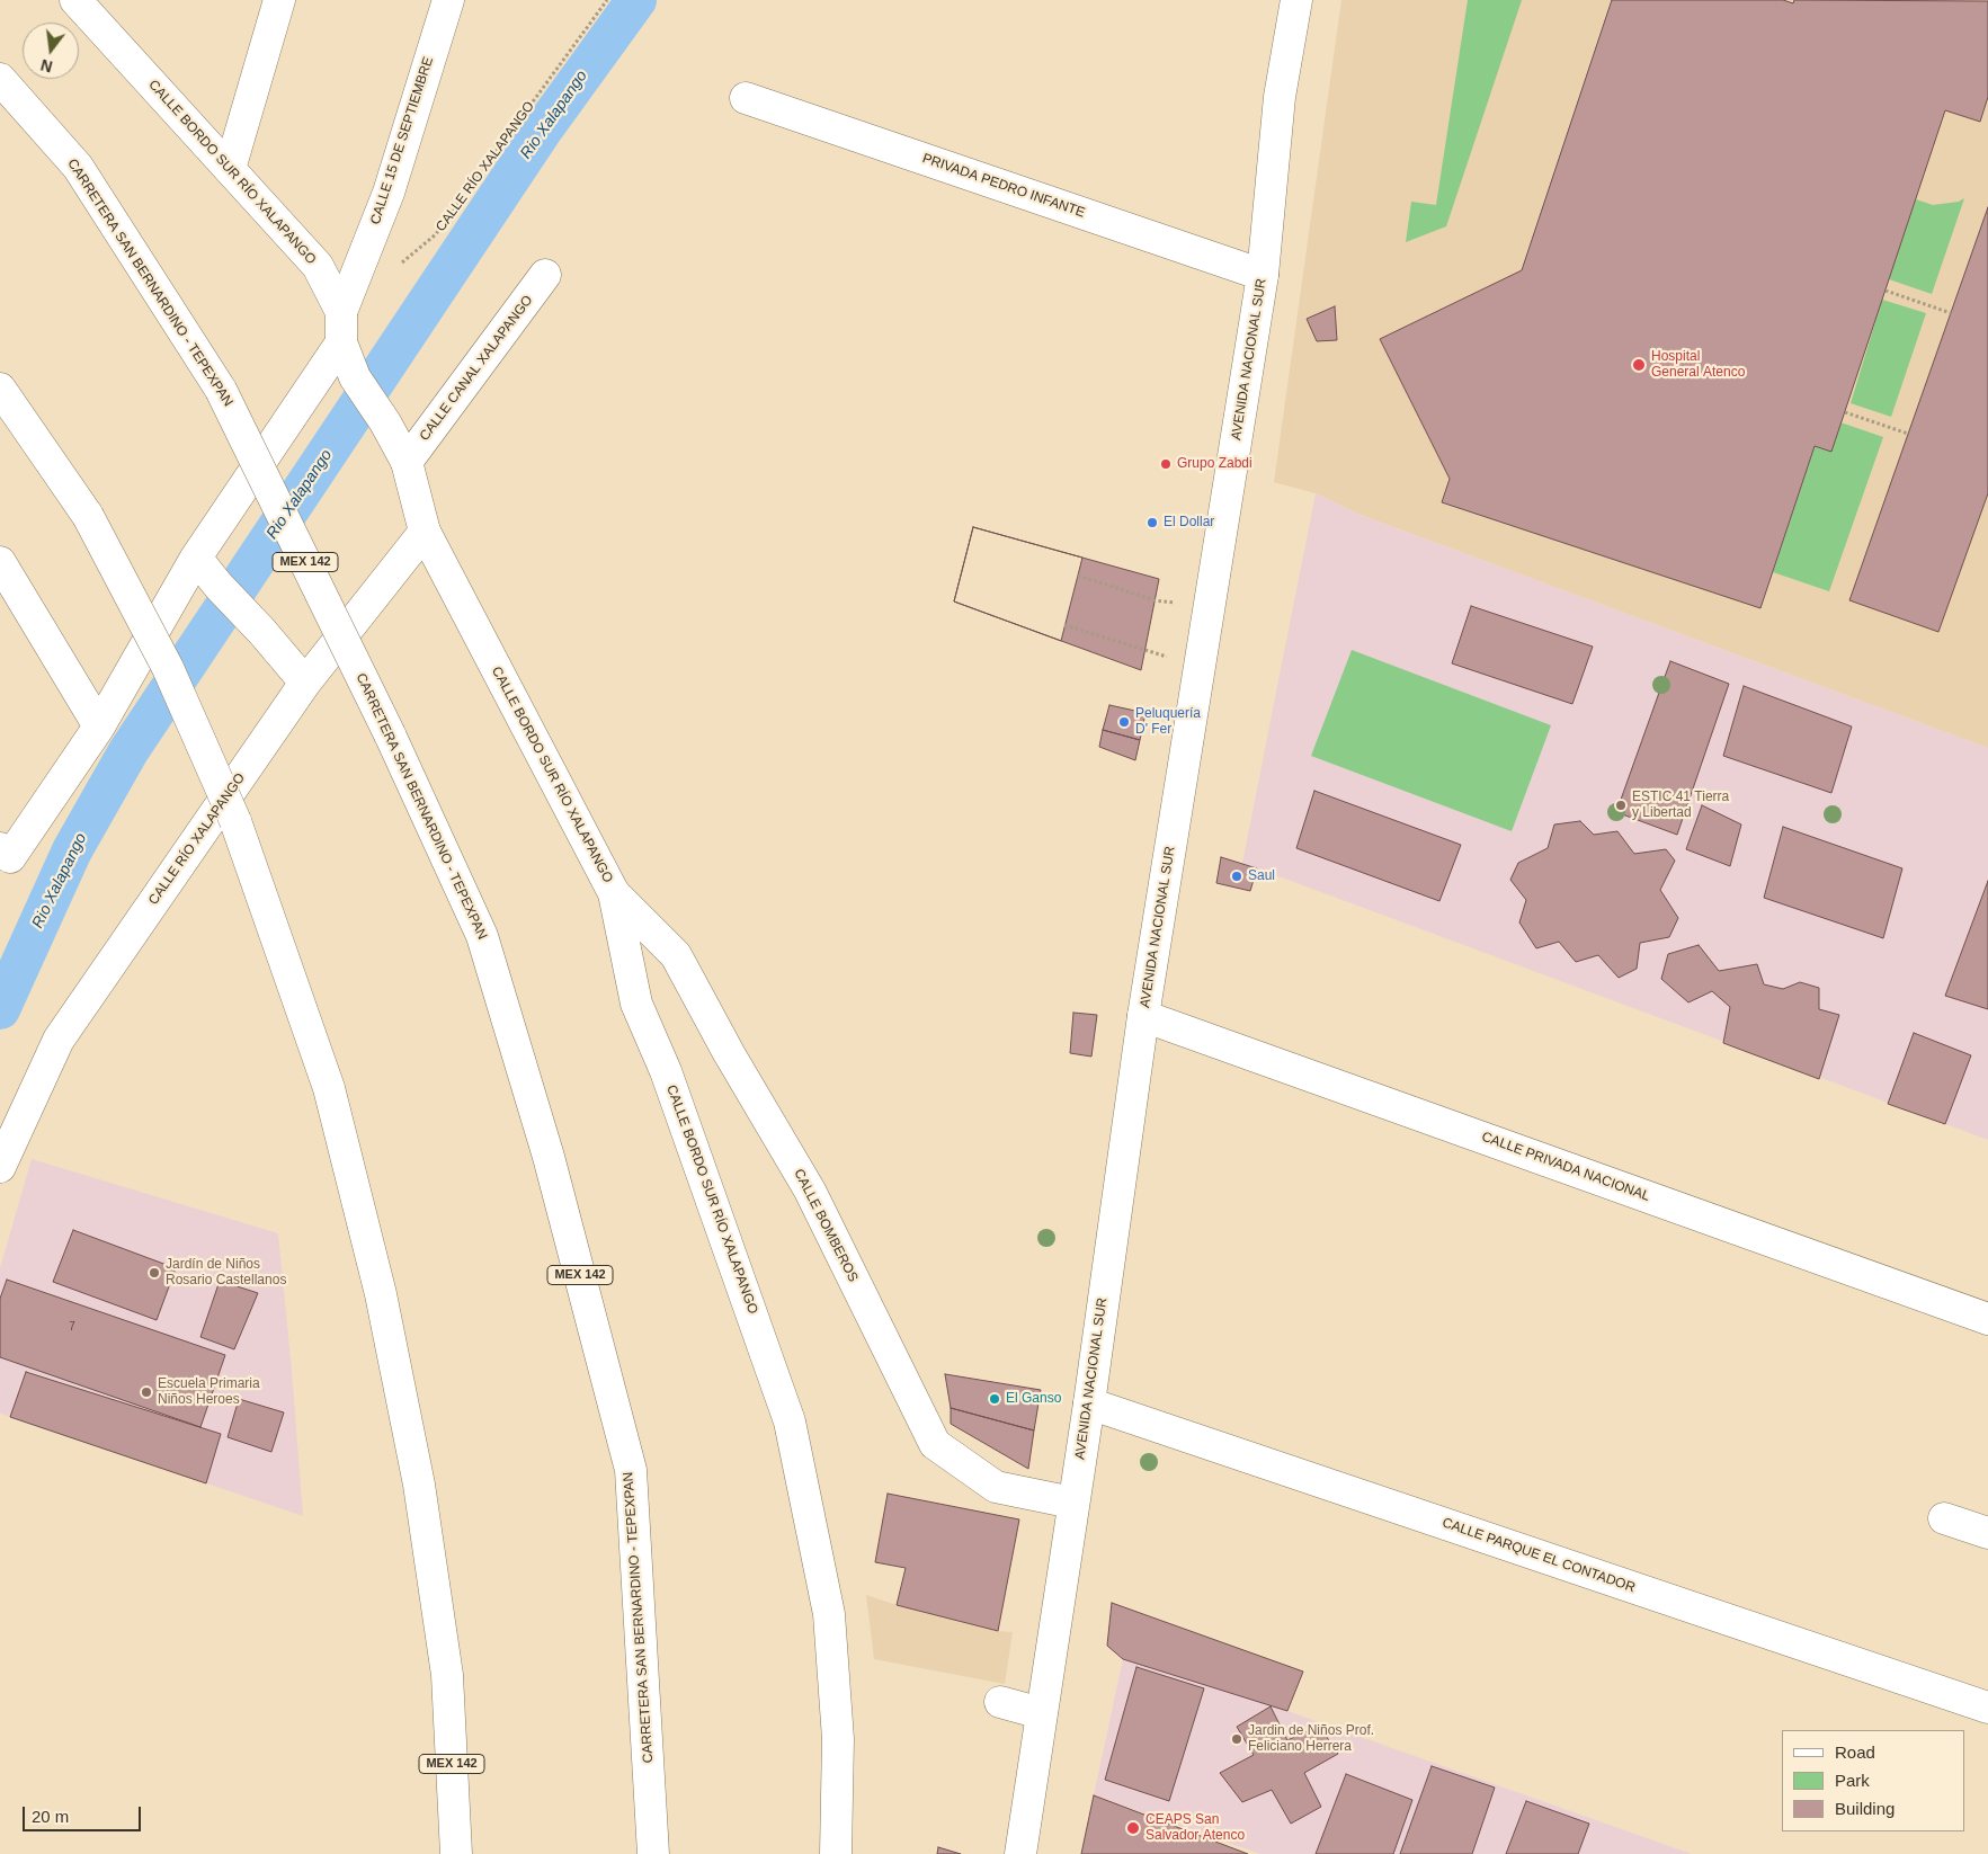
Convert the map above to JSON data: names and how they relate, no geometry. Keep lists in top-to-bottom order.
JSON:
{
  "streets": {
    "main road": [
      "CALLE 15 DE SEPTIEMBRE",
      "CALLE RÍO XALAPANGO",
      "CALLE BORDO SUR RÍO XALAPANGO",
      "PRIVADA PEDRO INFANTE",
      "CARRETERA SAN BERNARDINO - TEPEXPAN",
      "AVENIDA NACIONAL SUR",
      "CALLE CANAL XALAPANGO",
      "MEX 142",
      "CALLE PRIVADA NACIONAL",
      "CALLE BOMBEROS",
      "CALLE PARQUE EL CONTADOR"
    ]
  },
  "crossings": [
    ["CALLE 15 DE SEPTIEMBRE", "CALLE BORDO SUR RÍO XALAPANGO"],
    ["CALLE RÍO XALAPANGO", "CALLE BORDO SUR RÍO XALAPANGO"],
    ["CALLE BORDO SUR RÍO XALAPANGO", "CALLE CANAL XALAPANGO"],
    ["CALLE BORDO SUR RÍO XALAPANGO", "CALLE BOMBEROS"],
    ["PRIVADA PEDRO INFANTE", "AVENIDA NACIONAL SUR"],
    ["AVENIDA NACIONAL SUR", "CALLE PRIVADA NACIONAL"],
    ["AVENIDA NACIONAL SUR", "CALLE BOMBEROS"],
    ["AVENIDA NACIONAL SUR", "CALLE PARQUE EL CONTADOR"]
  ],
  "water": ["Rio Xalapango"],
  "places": [
    "Hospital General Atenco",
    "Grupo Zabdi",
    "El Dollar",
    "Peluquería D' Fer",
    "ESTIC 41 Tierra y Libertad",
    "Saul",
    "Jardín de Niños Rosario Castellanos",
    "Escuela Primaria Niños Heroes",
    "El Ganso",
    "Jardin de Niños Prof. Feliciano Herrera",
    "CEAPS San Salvador Atenco"
  ],
  "house_numbers": ["7"],
  "legend": ["Road", "Park", "Building"],
  "scale_bar": "20 m",
  "north": "bottom"
}
